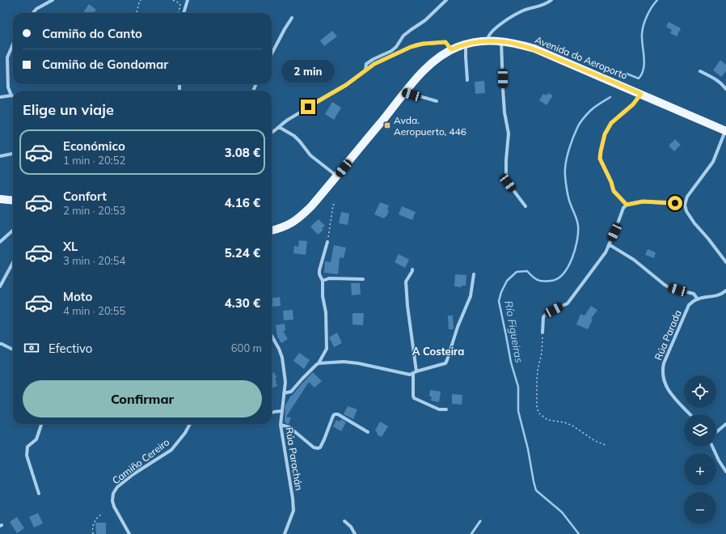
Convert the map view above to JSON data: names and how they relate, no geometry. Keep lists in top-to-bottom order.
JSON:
{
  "streets": {
    "main road": ["Avenida do Aeroporto"],
    "street": ["Rúa Parada", "Rúa Parachán", "Camiño Cereiro"]
  },
  "districts": ["A Costeira"],
  "water": ["Río Figueiras"],
  "places": {
    "transit": ["Avda. Aeropuerto, 446"]
  },
  "page": {
    "banner": ["Camiño do Canto", "Camiño de Gondomar"],
    "bubble": "2 min",
    "heading": "Elige un viaje",
    "list": [
      {
        "name": "Económico",
        "note": "1 min · 20:52",
        "value": "3.08 €"
      },
      {
        "name": "Confort",
        "note": "2 min · 20:53",
        "value": "4.16 €"
      },
      {
        "name": "XL",
        "note": "3 min · 20:54",
        "value": "5.24 €"
      },
      {
        "name": "Moto",
        "note": "4 min · 20:55",
        "value": "4.30 €"
      }
    ],
    "pay": ["Efectivo", "600 m"],
    "buttons": "Confirmar",
    "map_buttons": ["+", "−"]
  }
}
